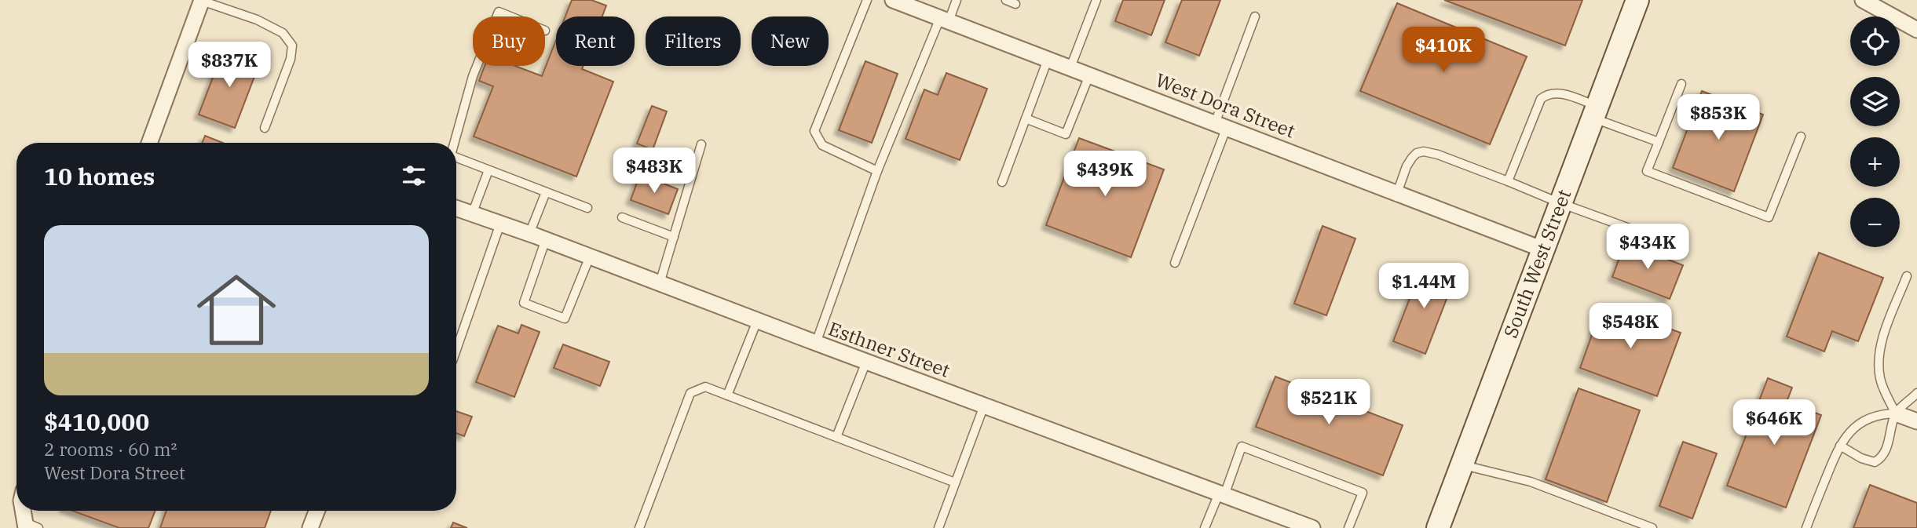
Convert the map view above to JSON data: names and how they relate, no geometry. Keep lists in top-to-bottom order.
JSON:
{
  "streets": {
    "main road": ["South West Street"],
    "street": ["West Dora Street", "Esthner Street"]
  },
  "crossings": [
    ["West Dora Street", "South West Street"]
  ],
  "page": {
    "map_buttons": ["+", "−"],
    "chip": [
      "Buy",
      "Rent",
      "Filters",
      "New"
    ],
    "price": [
      "$410K",
      "$837K",
      "$853K",
      "$483K",
      "$439K",
      "$434K",
      "$1.44M",
      "$548K",
      "$521K",
      "$646K"
    ],
    "heading": "10 homes",
    "list": [
      {
        "name": "$410,000",
        "note": "2 rooms · 60 m² · West Dora Street"
      }
    ]
  }
}
